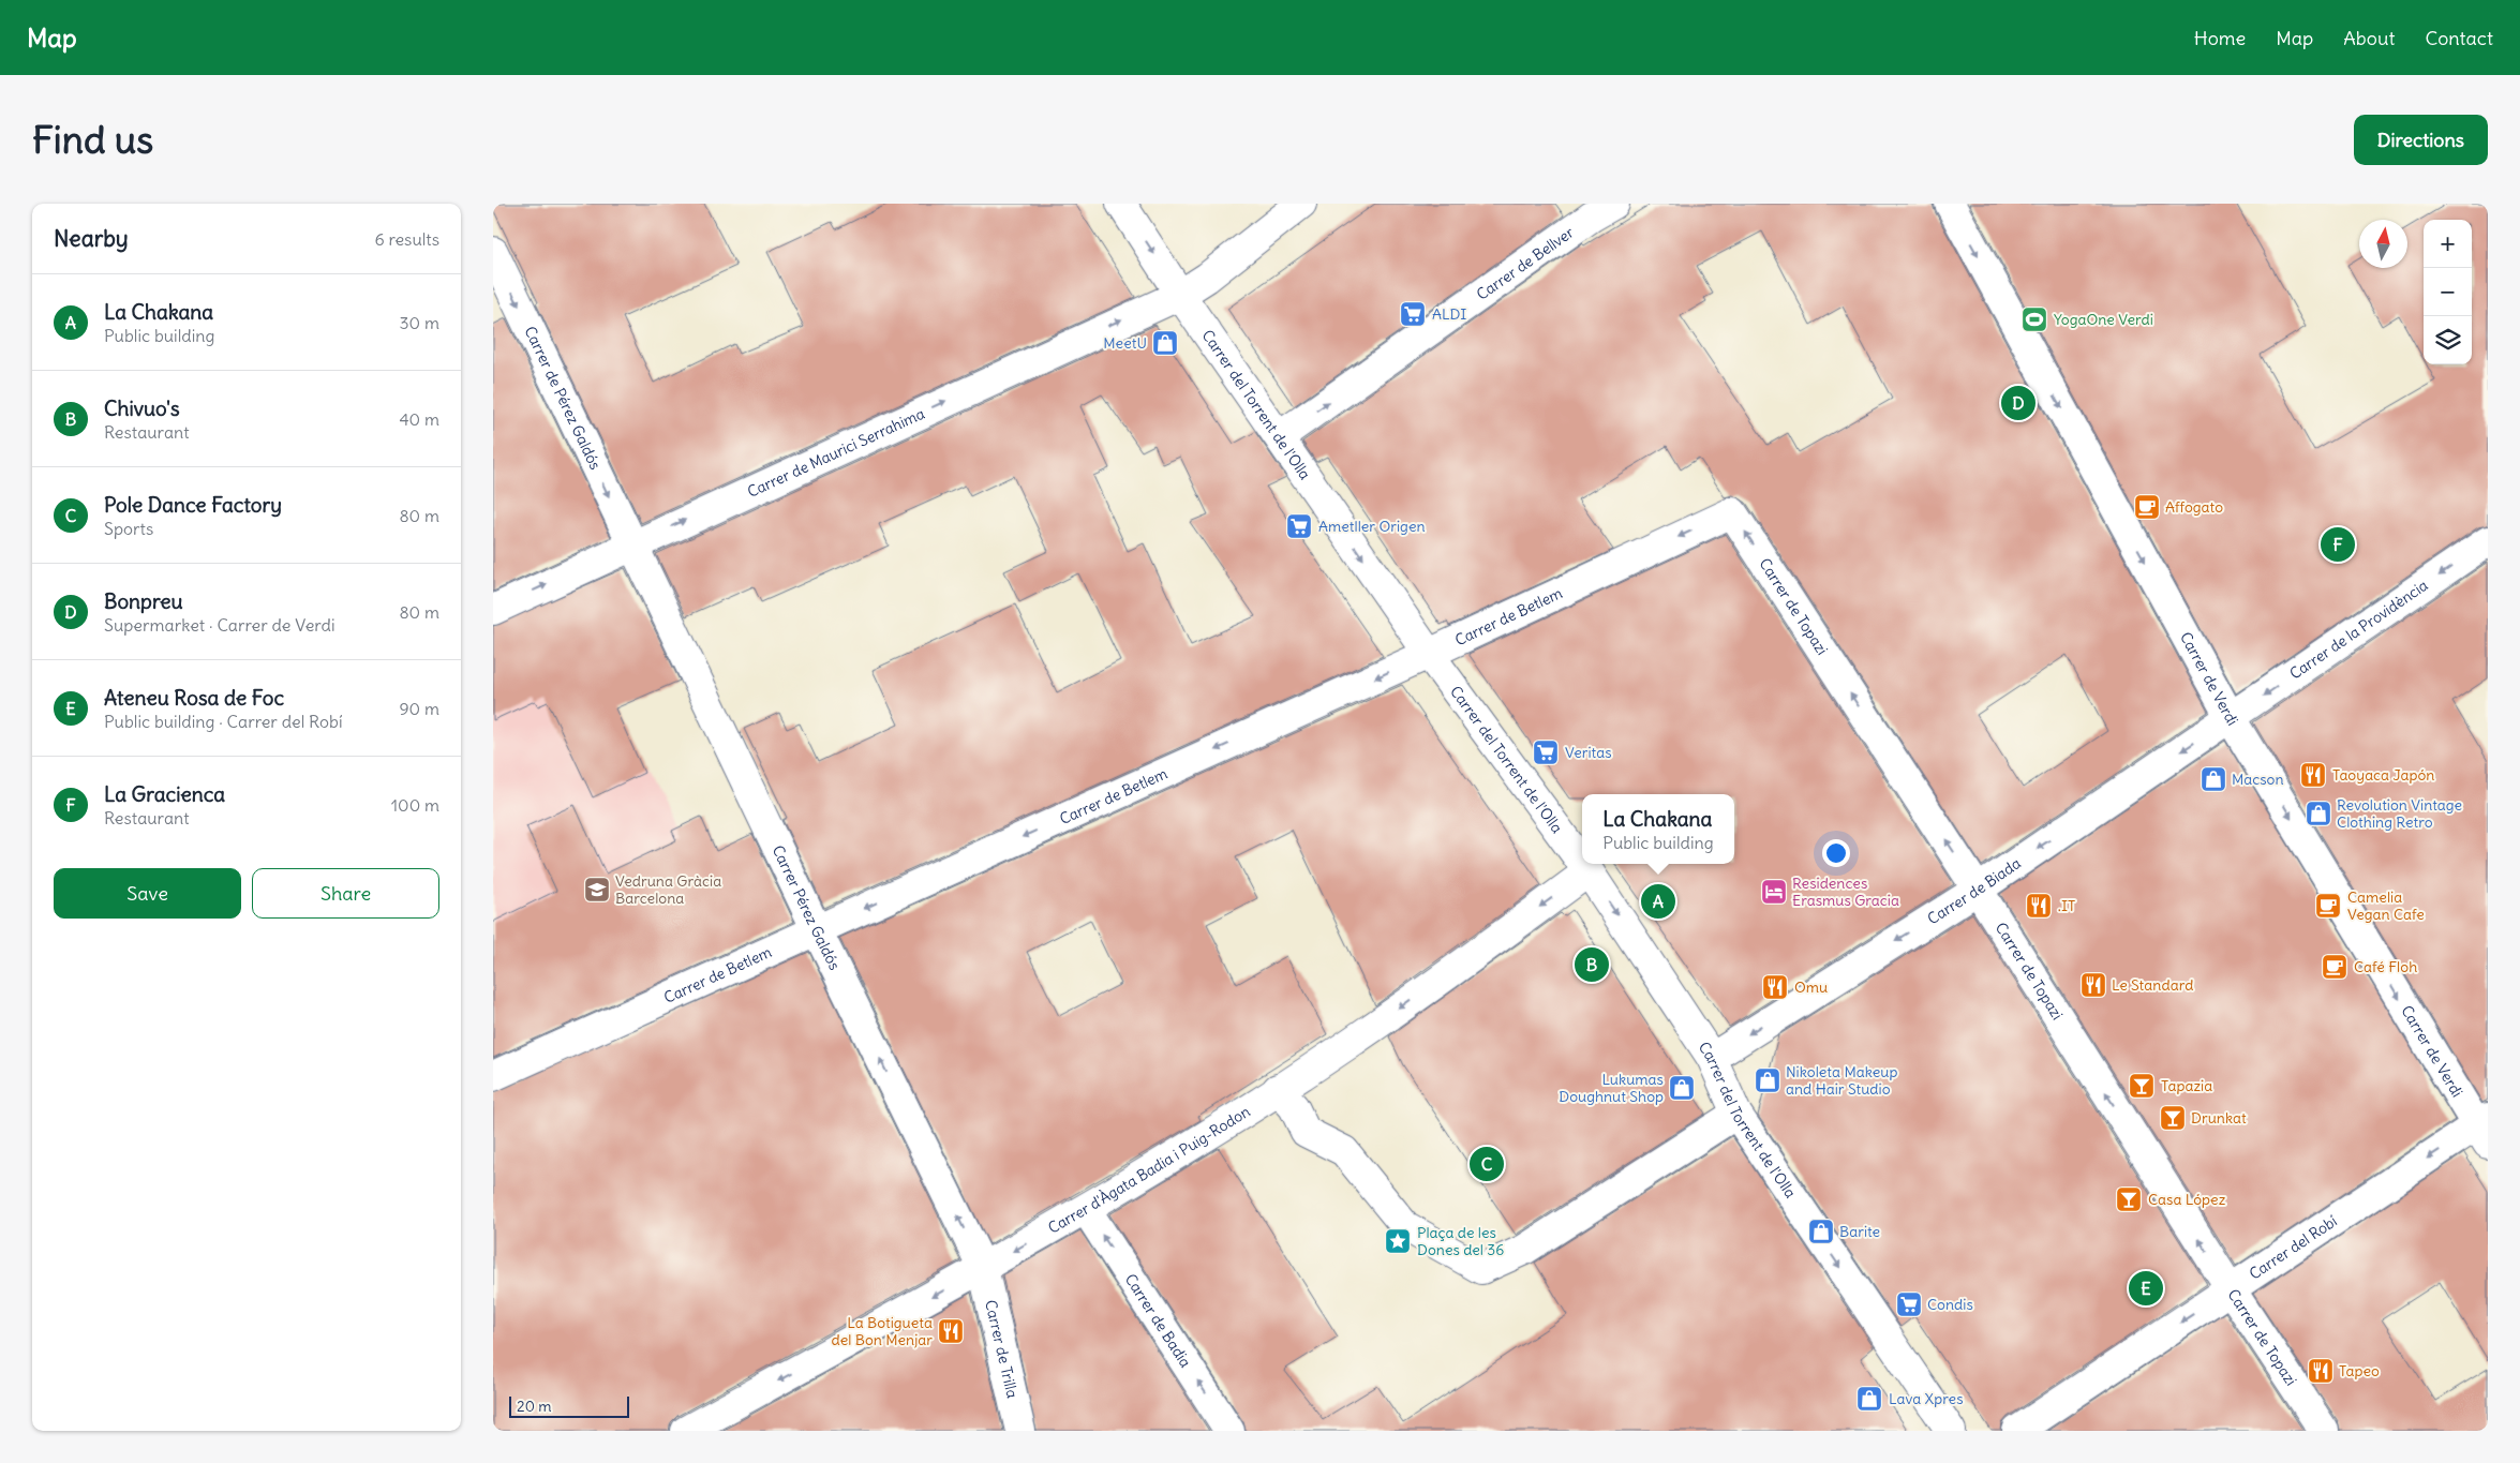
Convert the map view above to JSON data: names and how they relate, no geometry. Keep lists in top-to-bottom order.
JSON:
{
  "streets": {
    "street": [
      "Carrer de Bellver",
      "Carrer de Pérez Galdós",
      "Carrer del Torrent de l'Olla",
      "Carrer de Maurici Serrahima",
      "Carrer de Topazi",
      "Carrer de Betlem",
      "Carrer de la Providència",
      "Carrer de Verdi",
      "Carrer de Biada",
      "Carrer Pérez Galdós",
      "Carrer d'Àgata Badia i Puig-Rodon",
      "Carrer del Robí",
      "Carrer de Badia",
      "Carrer de Trilla"
    ]
  },
  "crossings": [
    ["Carrer de Bellver", "Carrer del Torrent de l'Olla"],
    ["Carrer de Pérez Galdós", "Carrer de Maurici Serrahima"],
    ["Carrer de Pérez Galdós", "Carrer Pérez Galdós"],
    ["Carrer del Torrent de l'Olla", "Carrer de Maurici Serrahima"],
    ["Carrer del Torrent de l'Olla", "Carrer de Betlem"],
    ["Carrer del Torrent de l'Olla", "Carrer de Biada"],
    ["Carrer del Torrent de l'Olla", "Carrer d'Àgata Badia i Puig-Rodon"],
    ["Carrer de Maurici Serrahima", "Carrer Pérez Galdós"],
    ["Carrer de Topazi", "Carrer de Betlem"],
    ["Carrer de Topazi", "Carrer de Biada"],
    ["Carrer de Topazi", "Carrer del Robí"],
    ["Carrer de Betlem", "Carrer Pérez Galdós"],
    ["Carrer de la Providència", "Carrer de Verdi"],
    ["Carrer de la Providència", "Carrer de Biada"],
    ["Carrer de Verdi", "Carrer de Biada"],
    ["Carrer de Verdi", "Carrer del Robí"],
    ["Carrer Pérez Galdós", "Carrer d'Àgata Badia i Puig-Rodon"],
    ["Carrer Pérez Galdós", "Carrer de Trilla"],
    ["Carrer d'Àgata Badia i Puig-Rodon", "Carrer de Badia"],
    ["Carrer d'Àgata Badia i Puig-Rodon", "Carrer de Trilla"]
  ],
  "one_way": [
    "Carrer de Bellver",
    "Carrer de Pérez Galdós",
    "Carrer del Torrent de l'Olla",
    "Carrer de Maurici Serrahima",
    "Carrer de Topazi",
    "Carrer de Betlem",
    "Carrer de la Providència",
    "Carrer de Verdi",
    "Carrer de Biada",
    "Carrer Pérez Galdós",
    "Carrer d'Àgata Badia i Puig-Rodon",
    "Carrer del Robí",
    "Carrer de Badia"
  ],
  "places": {
    "supermarket": [
      "ALDI",
      "Ametller Origen",
      "Veritas",
      "Condis"
    ],
    "sports": ["YogaOne Verdi"],
    "shop": [
      "MeetU",
      "Macson",
      "Revolution Vintage Clothing Retro",
      "Nikoleta Makeup and Hair Studio",
      "Lukumas Doughnut Shop",
      "Barite",
      "Lava Xpres"
    ],
    "cafe": ["Affogato", "Camelia Vegan Cafe", "Café Floh"],
    "restaurant": [
      "Taoyaca Japón",
      ".IT",
      "Le Standard",
      "Omu",
      "La Botigueta del Bon Menjar",
      "Tapeo"
    ],
    "school or university": ["Vedruna Gràcia Barcelona"],
    "hotel": ["Residences Erasmus Gracia"],
    "bar": ["Tapazia", "Drunkat", "Casa López"],
    "place": ["Plaça de les Dones del 36"]
  },
  "scale_bar": "20 m",
  "north": "top",
  "page": {
    "header": "Map",
    "nav": [
      "Home",
      "Map",
      "About",
      "Contact"
    ],
    "buttons": [
      "Directions",
      ["Save", "Share"]
    ],
    "title": "Find us",
    "heading": ["Nearby", "6 results"],
    "map_buttons": ["+", "−"],
    "list": [
      {
        "mark": "A",
        "name": "La Chakana",
        "note": "Public building",
        "value": "30 m"
      },
      {
        "mark": "B",
        "name": "Chivuo's",
        "note": "Restaurant",
        "value": "40 m"
      },
      {
        "mark": "C",
        "name": "Pole Dance Factory",
        "note": "Sports",
        "value": "80 m"
      },
      {
        "mark": "D",
        "name": "Bonpreu",
        "note": "Supermarket · Carrer de Verdi",
        "value": "80 m"
      },
      {
        "mark": "E",
        "name": "Ateneu Rosa de Foc",
        "note": "Public building · Carrer del Robí",
        "value": "90 m"
      },
      {
        "mark": "F",
        "name": "La Gracienca",
        "note": "Restaurant",
        "value": "100 m"
      }
    ],
    "pins": [
      "D",
      "F",
      "A",
      "B",
      "C",
      "E"
    ],
    "popup": ["La Chakana", "Public building"],
    "scale": "20 m"
  }
}
